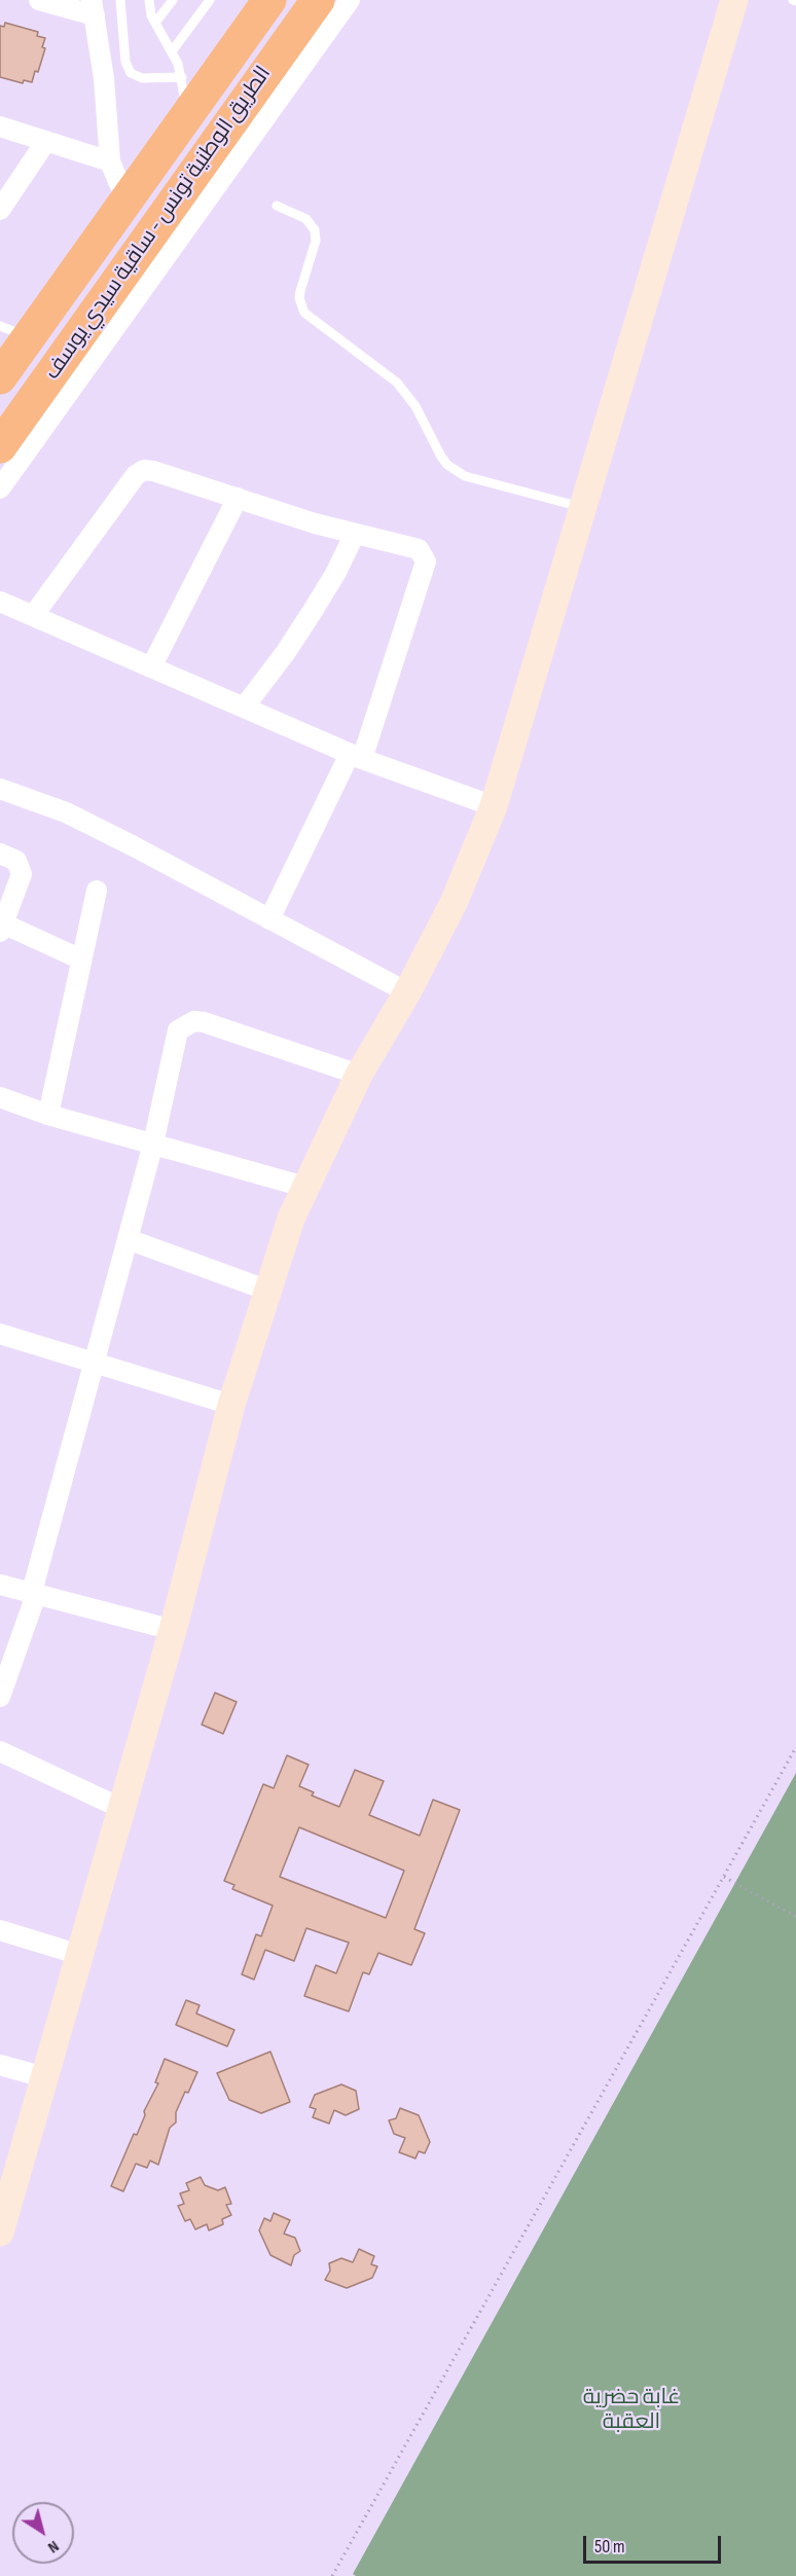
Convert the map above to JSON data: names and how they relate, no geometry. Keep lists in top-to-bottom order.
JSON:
{
  "streets": {
    "highway": ["الطريق الوطنية تونس - ساقية سيدي يوسف"]
  },
  "parks": ["غابة حضرية العقبة"],
  "scale_bar": "50 m",
  "north": "bottom right"
}
